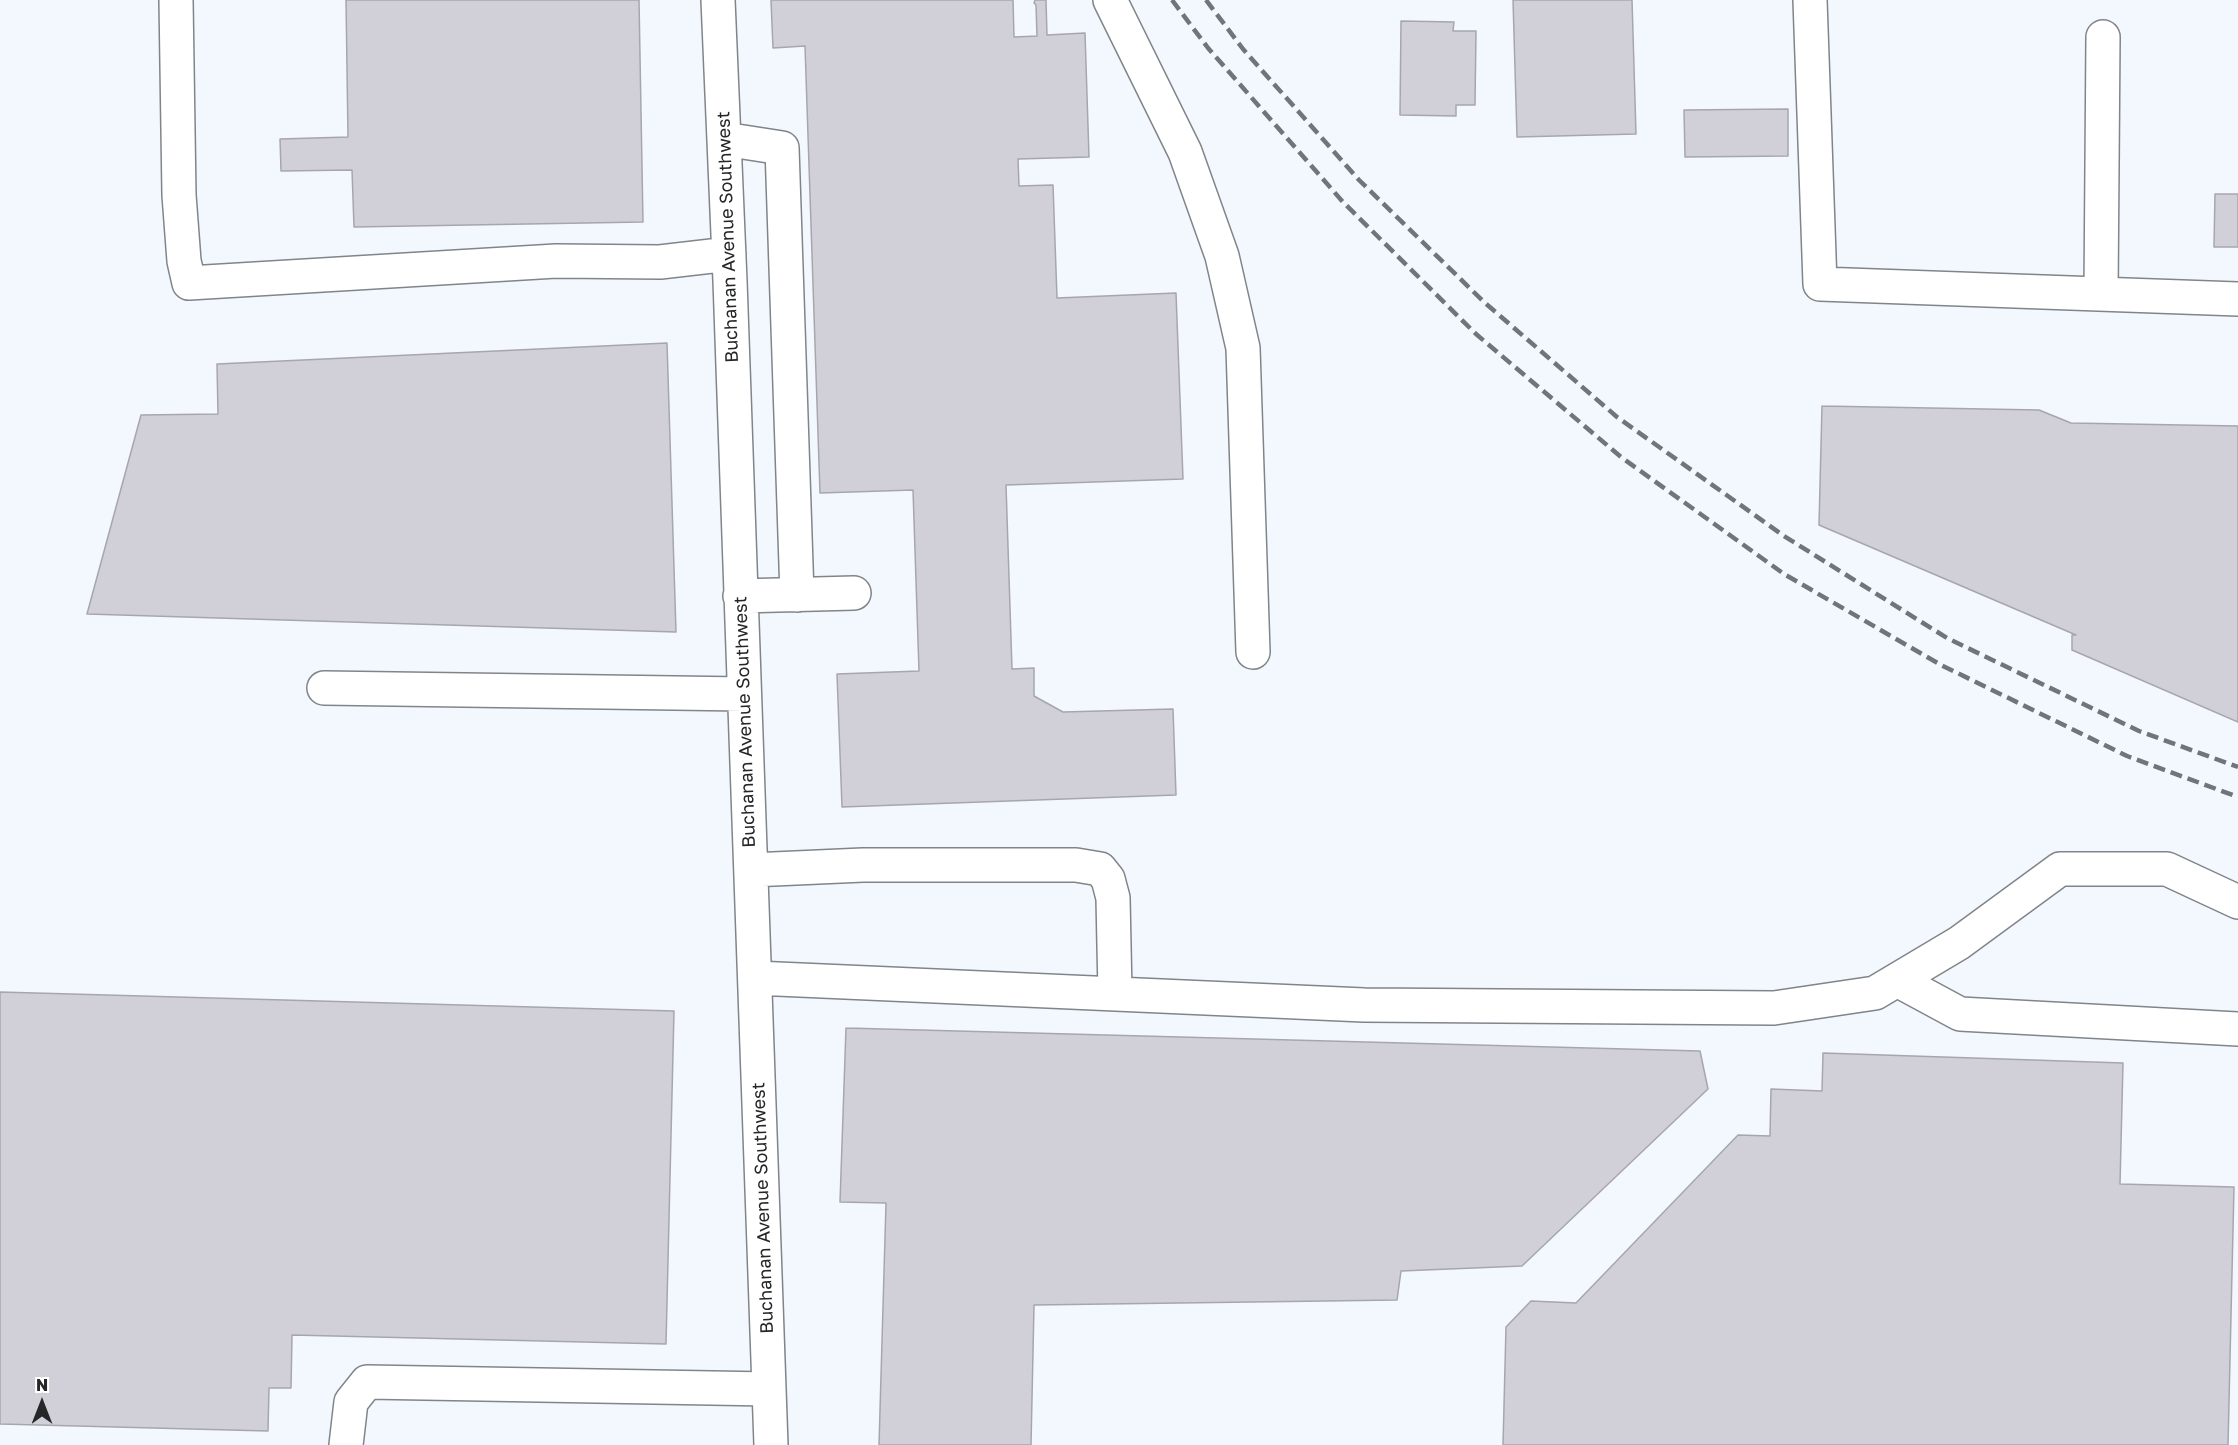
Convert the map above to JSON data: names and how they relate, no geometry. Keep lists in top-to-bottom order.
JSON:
{
  "streets": {
    "street": ["Buchanan Avenue Southwest"]
  },
  "north": "top"
}
